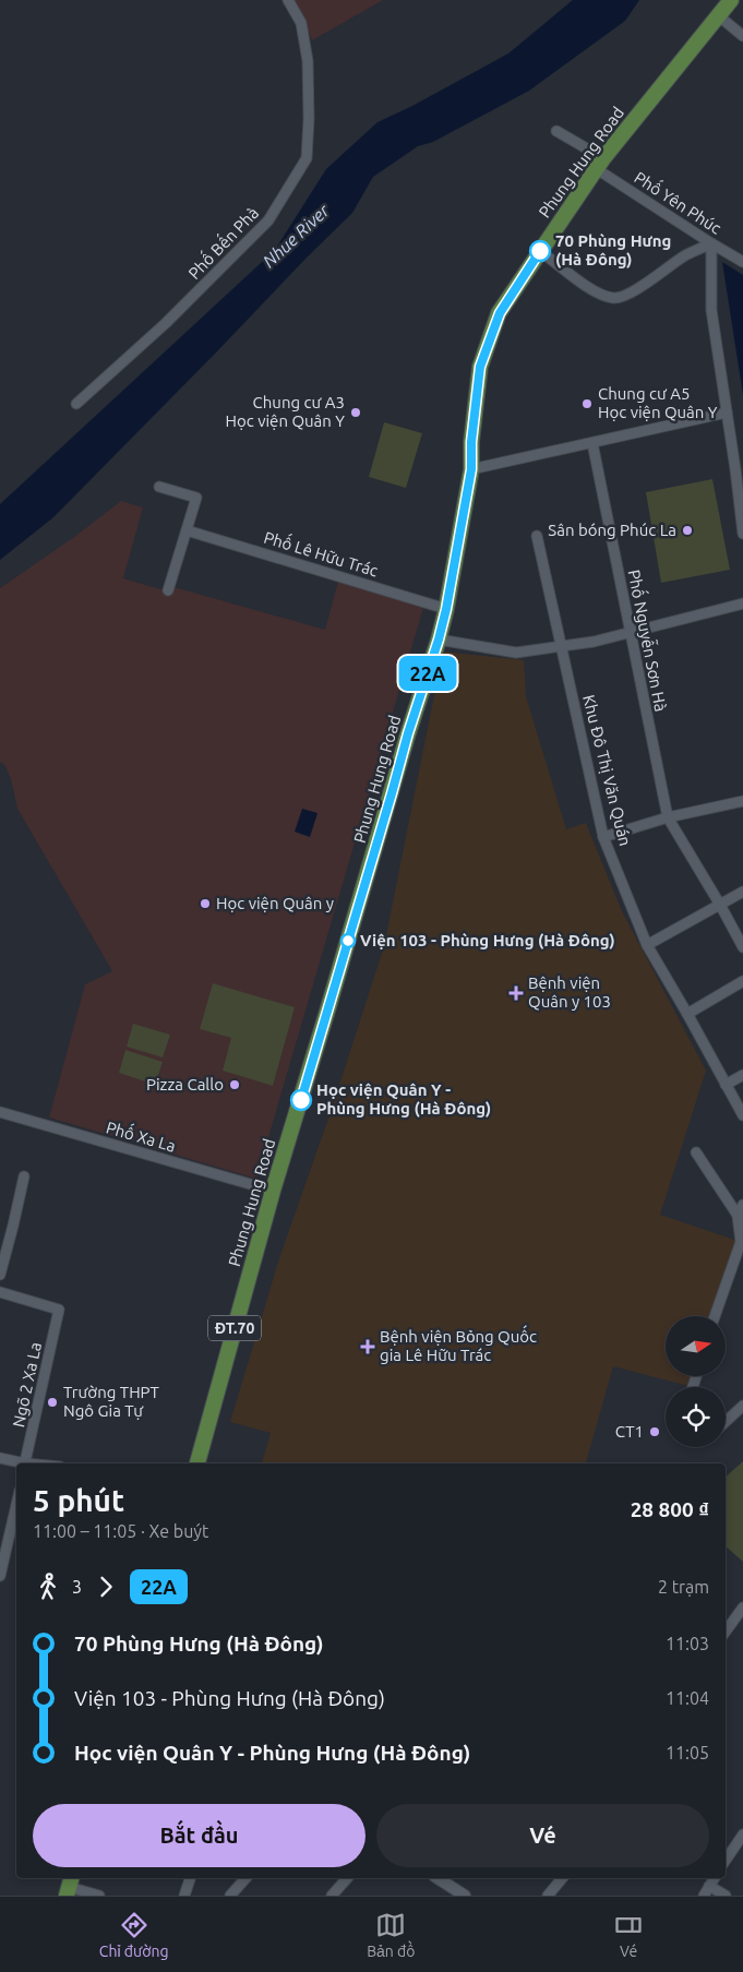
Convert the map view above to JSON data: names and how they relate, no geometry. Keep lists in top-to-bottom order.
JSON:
{
  "streets": {
    "main road": ["Phung Hung Road", "ĐT.70"],
    "street": [
      "Phố Yên Phúc",
      "Phố Bến Phà",
      "Phố Lê Hữu Trác",
      "Phố Nguyễn Sơn Hà",
      "Khu Đô Thị Văn Quán",
      "Phố Xa La",
      "Ngõ 2 Xa La"
    ]
  },
  "crossings": [
    ["Phung Hung Road", "Phố Yên Phúc"],
    ["Phung Hung Road", "Phố Lê Hữu Trác"],
    ["Phung Hung Road", "Phố Xa La"]
  ],
  "water": ["Nhue River"],
  "places": {
    "other": [
      "70 Phùng Hưng (Hà Đông)",
      "Chung cư A5 Học viện Quân Y",
      "Chung cư A3 Học viện Quân Y",
      "Sân bóng Phúc La",
      "Học viện Quân y",
      "Viện 103 - Phùng Hưng (Hà Đông)",
      "Pizza Callo",
      "Học viện Quân Y - Phùng Hưng (Hà Đông)",
      "Trường THPT Ngô Gia Tự",
      "CT1"
    ],
    "health": ["Bệnh viện Quân y 103", "Bệnh viện Bỏng Quốc gia Lê Hữu Trác"]
  },
  "lines": ["bus line 22A"],
  "north": "right",
  "page": {
    "on_map": "22A",
    "heading": ["5 phút", "11:00 – 11:05 · Xe buýt", "28 800 ₫"],
    "legs": ["3", "22A", "2 trạm"],
    "list": [
      {
        "name": "70 Phùng Hưng (Hà Đông)",
        "value": "11:03"
      },
      {
        "name": "Viện 103 - Phùng Hưng (Hà Đông)",
        "value": "11:04"
      },
      {
        "name": "Học viện Quân Y - Phùng Hưng (Hà Đông)",
        "value": "11:05"
      }
    ],
    "buttons": ["Bắt đầu", "Vé"],
    "tabs": ["Chỉ đường", "Bản đồ", "Vé"]
  }
}
